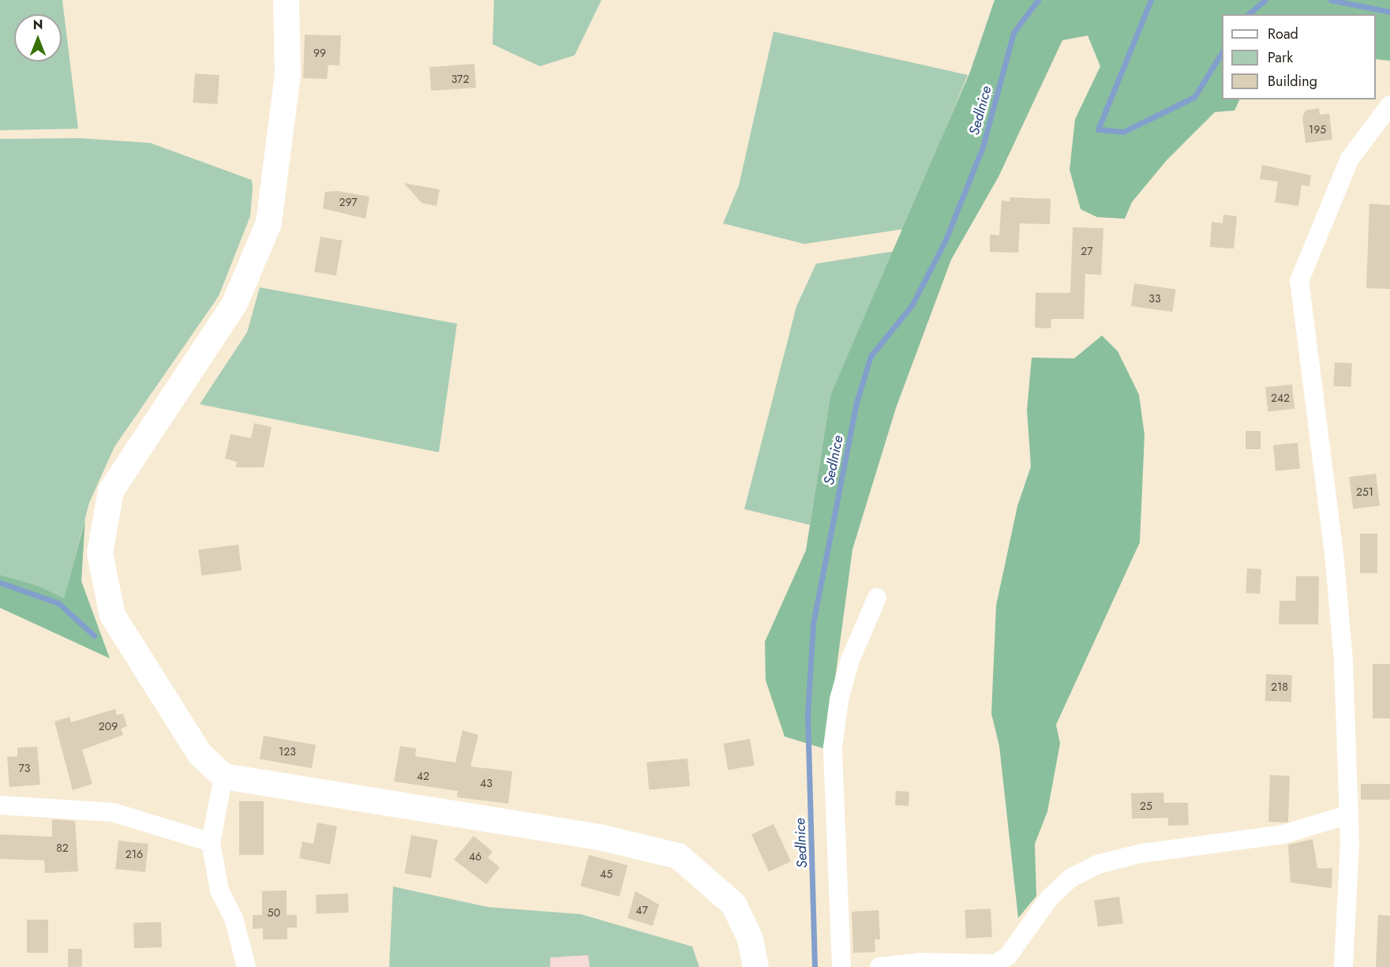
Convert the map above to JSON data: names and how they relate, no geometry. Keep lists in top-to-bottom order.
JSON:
{
  "water": ["Sedlnice"],
  "house_numbers": [
    "99",
    "372",
    "195",
    "297",
    "27",
    "33",
    "242",
    "251",
    "218",
    "209",
    "123",
    "73",
    "42",
    "43",
    "25",
    "82",
    "216",
    "46",
    "45",
    "47",
    "50"
  ],
  "legend": ["Road", "Park", "Building"],
  "north": "top"
}
